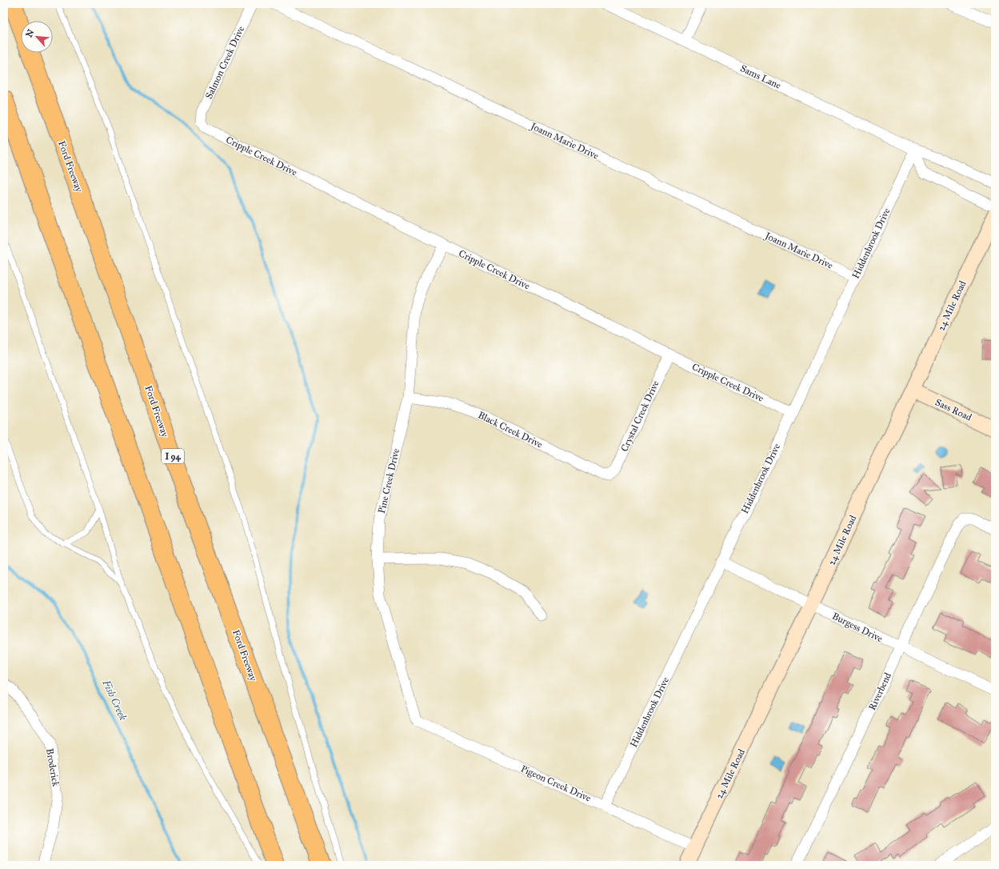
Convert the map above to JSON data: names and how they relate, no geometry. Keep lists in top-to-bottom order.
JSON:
{
  "streets": {
    "highway": ["Ford Freeway", "I 94"],
    "street": [
      "Salmon Creek Drive",
      "Sams Lane",
      "Joann Marie Drive",
      "Cripple Creek Drive",
      "Hiddenbrook Drive",
      "24 Mile Road",
      "Sass Road",
      "Crystal Creek Drive",
      "Black Creek Drive",
      "Pine Creek Drive",
      "Burgess Drive",
      "Riverbend",
      "Broderick",
      "Pigeon Creek Drive"
    ]
  },
  "crossings": [
    ["Salmon Creek Drive", "Cripple Creek Drive"],
    ["Sams Lane", "Hiddenbrook Drive"],
    ["Joann Marie Drive", "Hiddenbrook Drive"],
    ["Cripple Creek Drive", "Hiddenbrook Drive"],
    ["Cripple Creek Drive", "Crystal Creek Drive"],
    ["Cripple Creek Drive", "Pine Creek Drive"],
    ["Hiddenbrook Drive", "Burgess Drive"],
    ["Hiddenbrook Drive", "Pigeon Creek Drive"],
    ["24 Mile Road", "Sass Road"],
    ["24 Mile Road", "Burgess Drive"],
    ["24 Mile Road", "Pigeon Creek Drive"],
    ["Crystal Creek Drive", "Black Creek Drive"],
    ["Black Creek Drive", "Pine Creek Drive"],
    ["Pine Creek Drive", "Pigeon Creek Drive"],
    ["Burgess Drive", "Riverbend"]
  ],
  "water": ["Fish Creek"],
  "north": "top left"
}
